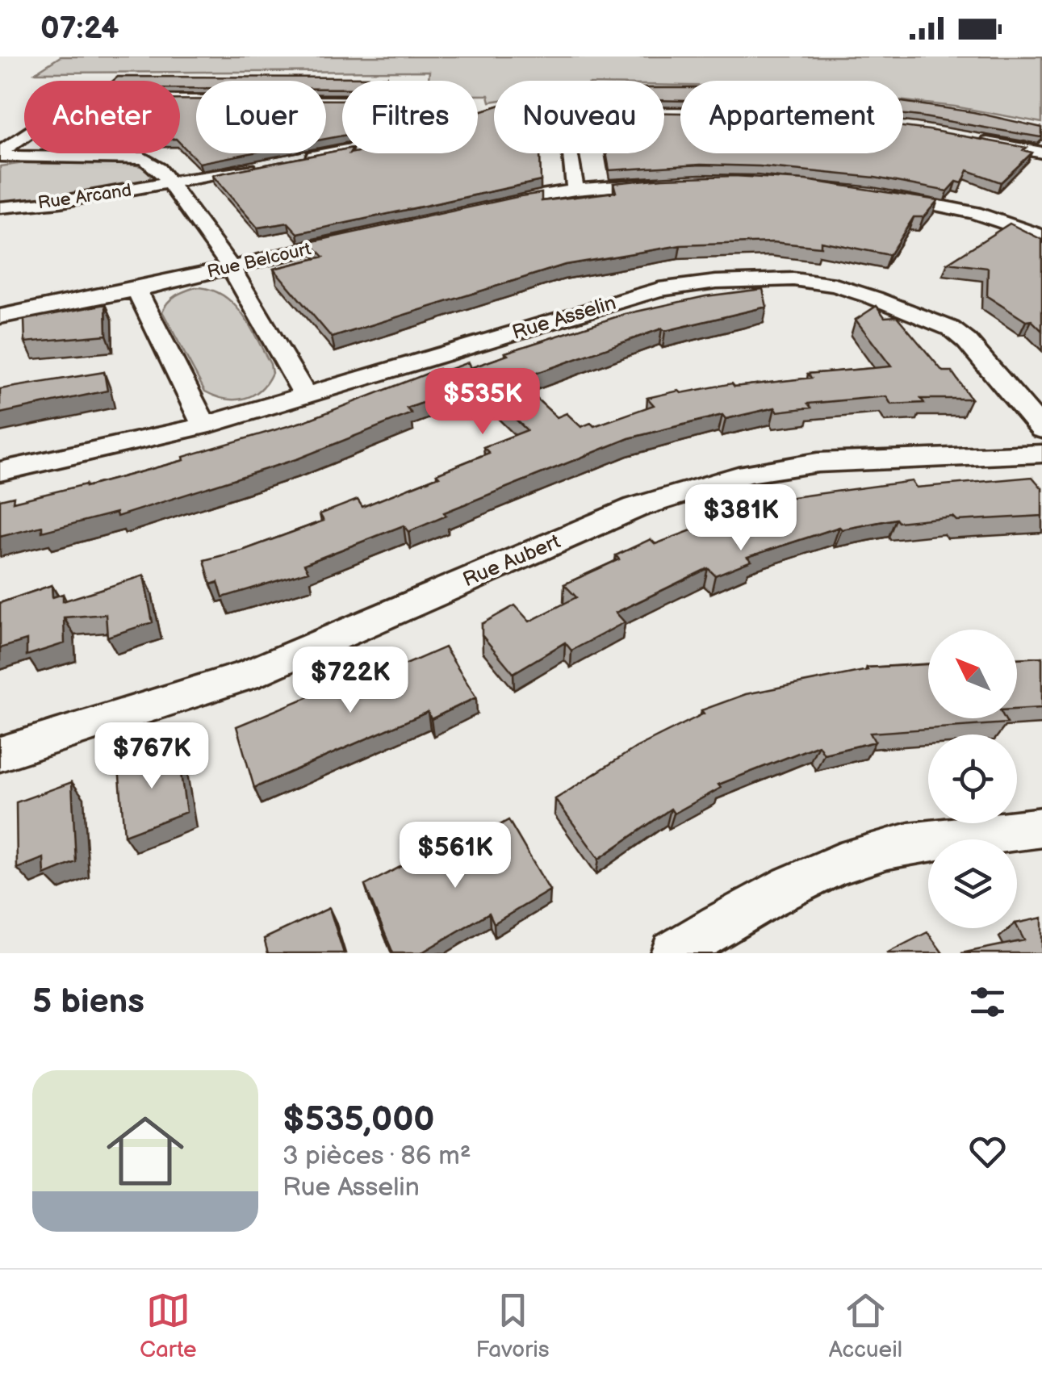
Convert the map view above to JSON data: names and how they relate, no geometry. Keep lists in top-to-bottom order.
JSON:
{
  "streets": {
    "street": [
      "Rue Arcand",
      "Rue Belcourt",
      "Rue Asselin",
      "Rue Aubert"
    ]
  },
  "crossings": [
    ["Rue Arcand", "Rue Belcourt"],
    ["Rue Arcand", "Rue Asselin"]
  ],
  "north": "top left",
  "page": {
    "status": "07:24",
    "chip": [
      "Acheter",
      "Louer",
      "Filtres",
      "Nouveau",
      "Appartement"
    ],
    "price": [
      "$535K",
      "$381K",
      "$722K",
      "$767K",
      "$561K"
    ],
    "heading": "5 biens",
    "list": [
      {
        "name": "$535,000",
        "note": "3 pièces · 86 m² · Rue Asselin"
      }
    ],
    "tabs": ["Carte", "Favoris", "Accueil"]
  }
}
